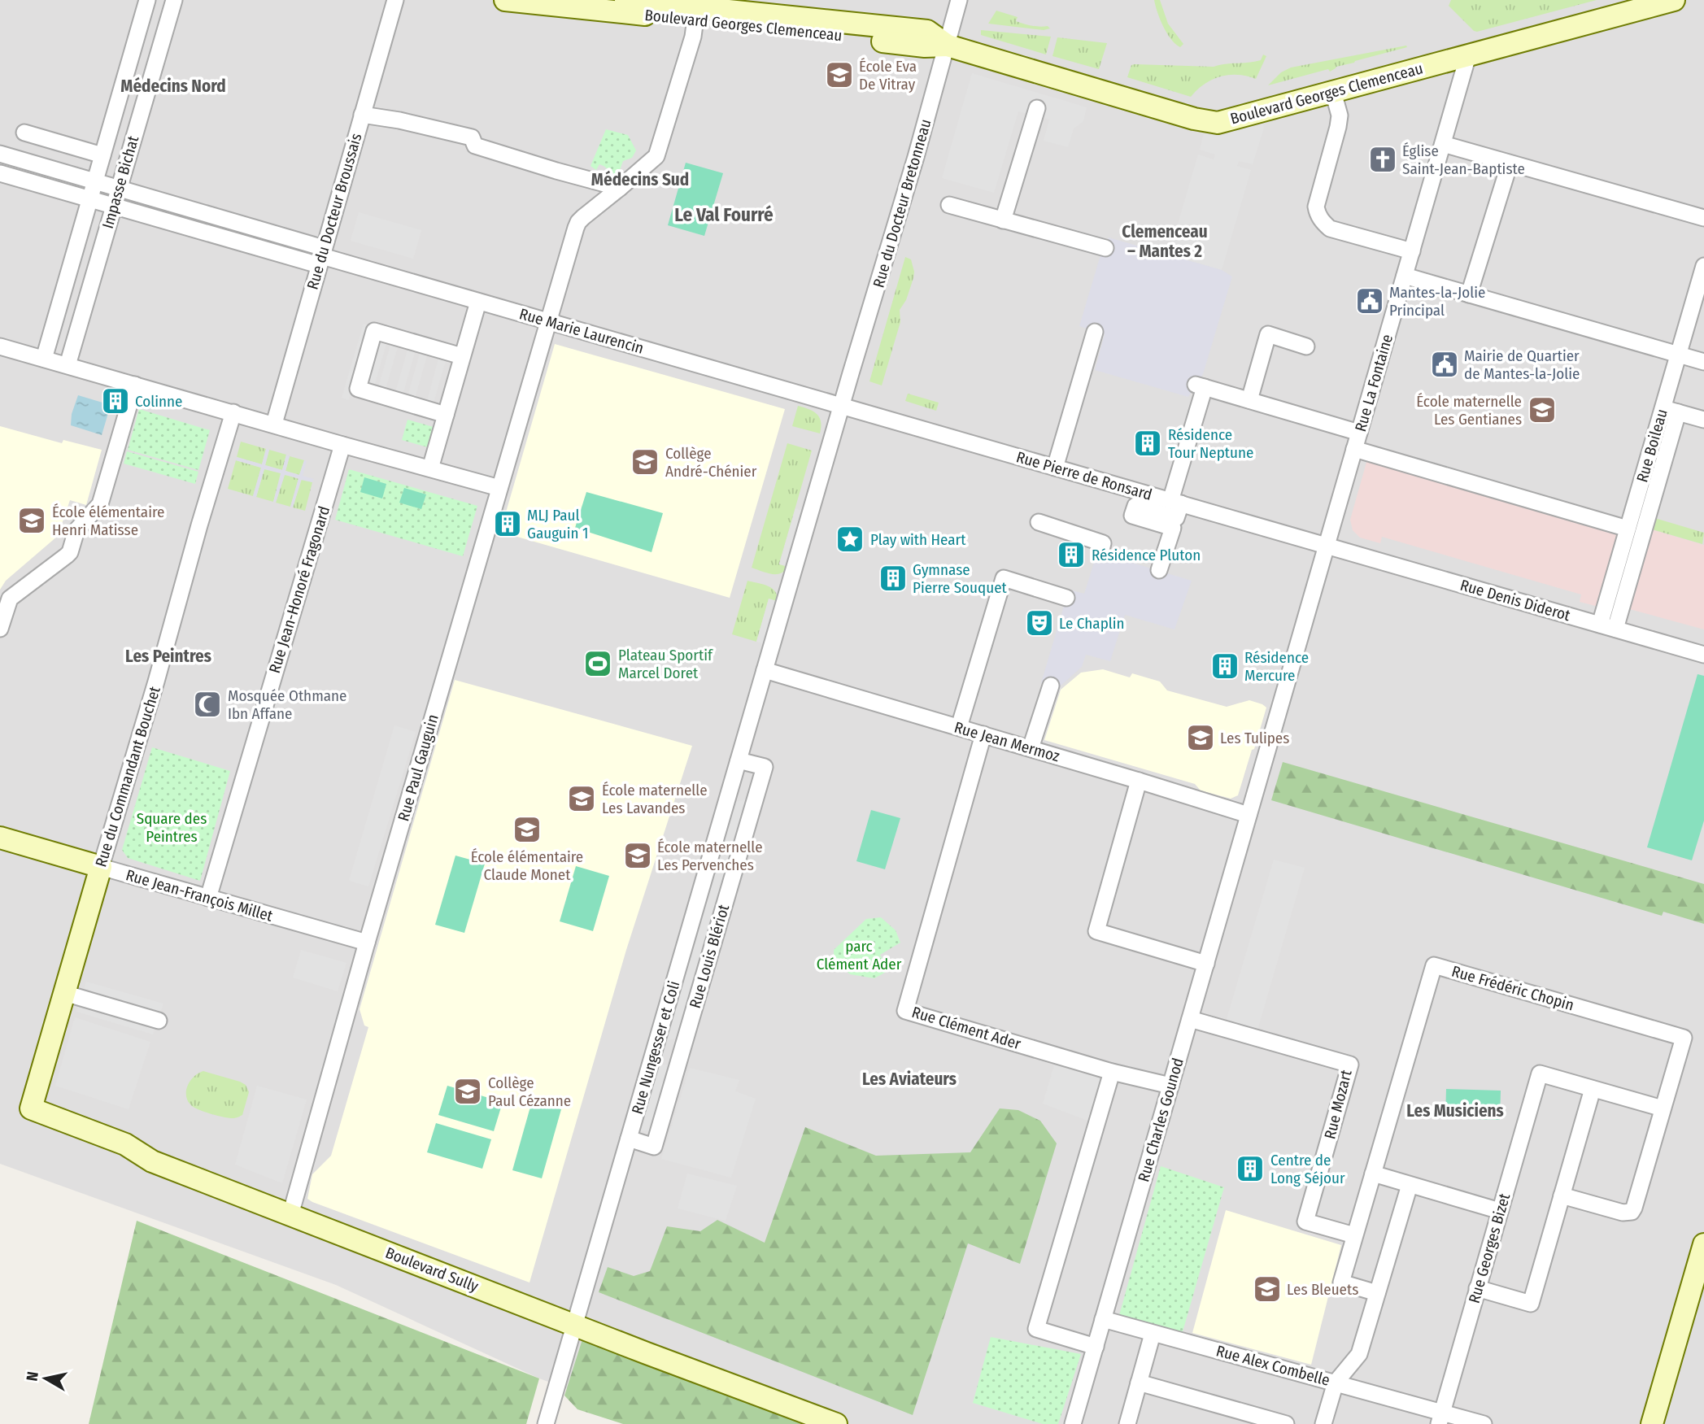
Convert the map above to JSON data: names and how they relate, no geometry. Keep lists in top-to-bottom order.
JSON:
{
  "streets": {
    "main road": [
      "Boulevard Georges Clemenceau",
      "Rue du Commandant Bouchet",
      "Rue Jean-François Millet",
      "Boulevard Sully"
    ],
    "street": [
      "Impasse Bichat",
      "Rue du Docteur Bretonneau",
      "Rue du Docteur Broussais",
      "Rue Marie Laurencin",
      "Rue La Fontaine",
      "Rue Boileau",
      "Rue Pierre de Ronsard",
      "Rue Jean-Honoré Fragonard",
      "Rue Denis Diderot",
      "Rue Jean Mermoz",
      "Rue Paul Gauguin",
      "Rue Louis Blériot",
      "Rue Frédéric Chopin",
      "Rue Clément Ader",
      "Rue Nungesser et Coli",
      "Rue Mozart",
      "Rue Charles Gounod",
      "Rue Georges Bizet",
      "Rue Alex Combelle"
    ]
  },
  "crossings": [
    ["Boulevard Georges Clemenceau", "Rue du Docteur Bretonneau"],
    ["Boulevard Georges Clemenceau", "Rue La Fontaine"],
    ["Boulevard Georges Clemenceau", "Rue Paul Gauguin"],
    ["Rue du Docteur Bretonneau", "Rue Marie Laurencin"],
    ["Rue du Docteur Bretonneau", "Rue Pierre de Ronsard"],
    ["Rue du Docteur Bretonneau", "Rue Jean Mermoz"],
    ["Rue du Docteur Bretonneau", "Rue Nungesser et Coli"],
    ["Rue du Docteur Broussais", "Rue Marie Laurencin"],
    ["Rue Marie Laurencin", "Rue Pierre de Ronsard"],
    ["Rue Marie Laurencin", "Rue Paul Gauguin"],
    ["Rue La Fontaine", "Rue Pierre de Ronsard"],
    ["Rue La Fontaine", "Rue Denis Diderot"],
    ["Rue La Fontaine", "Rue Jean Mermoz"],
    ["Rue La Fontaine", "Rue Charles Gounod"],
    ["Rue Boileau", "Rue Denis Diderot"],
    ["Rue Pierre de Ronsard", "Rue Denis Diderot"],
    ["Rue Jean-Honoré Fragonard", "Rue Jean-François Millet"],
    ["Rue Jean Mermoz", "Rue Clément Ader"],
    ["Rue Jean Mermoz", "Rue Nungesser et Coli"],
    ["Rue Jean Mermoz", "Rue Charles Gounod"],
    ["Rue Paul Gauguin", "Rue Jean-François Millet"],
    ["Rue Paul Gauguin", "Boulevard Sully"],
    ["Rue du Commandant Bouchet", "Rue Jean-François Millet"],
    ["Rue du Commandant Bouchet", "Boulevard Sully"],
    ["Rue Louis Blériot", "Rue Nungesser et Coli"],
    ["Rue Frédéric Chopin", "Rue Mozart"],
    ["Rue Clément Ader", "Rue Charles Gounod"],
    ["Rue Nungesser et Coli", "Boulevard Sully"],
    ["Rue Mozart", "Rue Charles Gounod"],
    ["Rue Charles Gounod", "Rue Alex Combelle"],
    ["Rue Georges Bizet", "Rue Alex Combelle"]
  ],
  "districts": [
    "Médecins Nord",
    "Médecins Sud",
    "Le Val Fourré",
    "Clemenceau – Mantes 2",
    "Les Peintres",
    "Les Aviateurs",
    "Les Musiciens"
  ],
  "parks": ["Square des Peintres", "parc Clément Ader"],
  "places": {
    "school or university": [
      "École Eva De Vitray",
      "École maternelle Les Gentianes",
      "Collège André-Chénier",
      "École élémentaire Henri Matisse",
      "Les Tulipes",
      "École maternelle Les Lavandes",
      "École élémentaire Claude Monet",
      "École maternelle Les Pervenches",
      "Collège Paul Cézanne",
      "Les Bleuets"
    ],
    "church": ["Église Saint-Jean-Baptiste"],
    "public building": ["Mantes-la-Jolie Principal", "Mairie de Quartier de Mantes-la-Jolie"],
    "building": [
      "Colinne",
      "Résidence Tour Neptune",
      "MLJ Paul Gauguin 1",
      "Résidence Pluton",
      "Gymnase Pierre Souquet",
      "Résidence Mercure",
      "Centre de Long Séjour"
    ],
    "place": ["Play with Heart"],
    "theatre": ["Le Chaplin"],
    "sports": ["Plateau Sportif Marcel Doret"],
    "mosque": ["Mosquée Othmane Ibn Affane"]
  },
  "north": "left"
}
